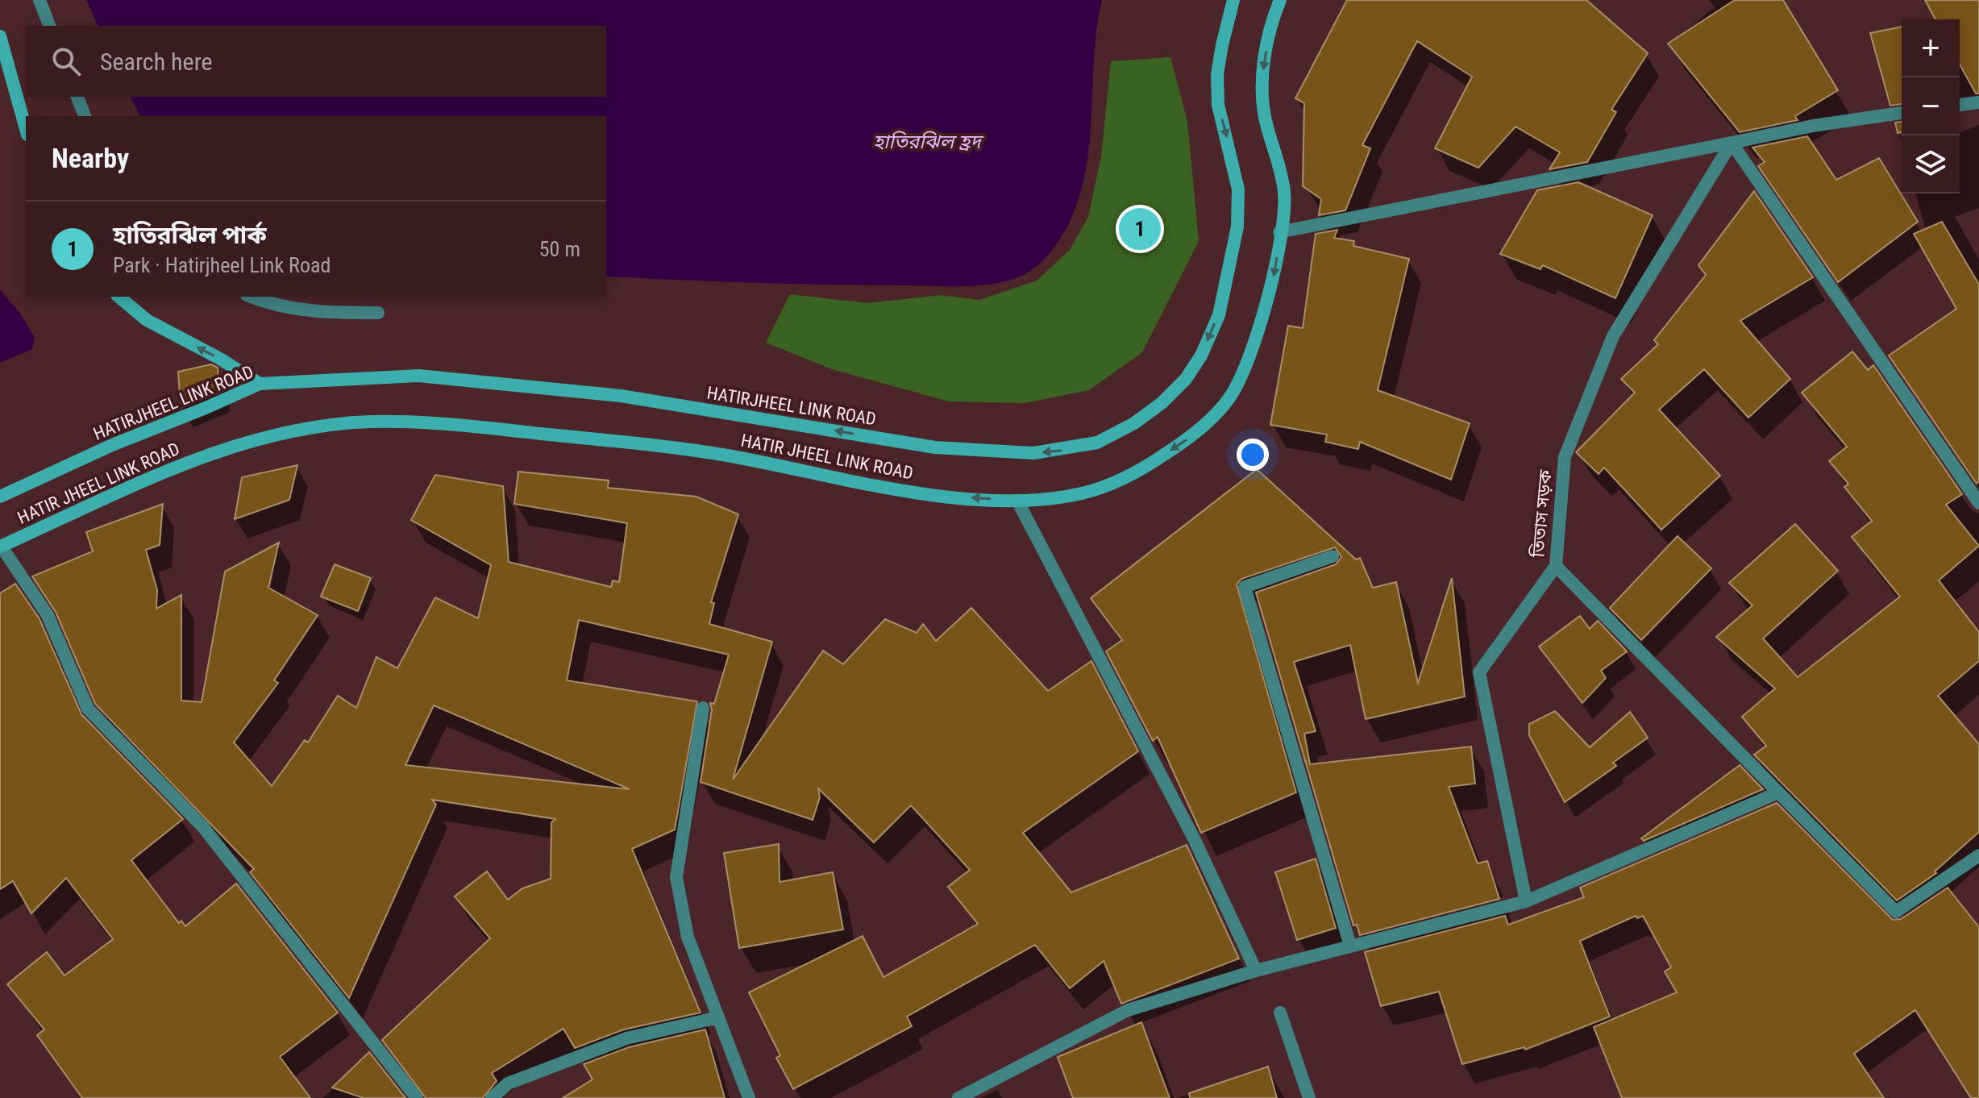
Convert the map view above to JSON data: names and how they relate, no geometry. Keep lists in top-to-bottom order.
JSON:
{
  "streets": {
    "main road": ["HATIRJHEEL LINK ROAD", "HATIR JHEEL LINK ROAD"],
    "street": ["তিতাস সড়ক"]
  },
  "one_way": ["HATIR JHEEL LINK ROAD"],
  "water": ["হাতিরঝিল হ্রদ"],
  "page": {
    "map_buttons": ["+", "−"],
    "search": "Search here",
    "heading": "Nearby",
    "list": [
      {
        "mark": "1",
        "name": "হাতিরঝিল পার্ক",
        "note": "Park · Hatirjheel Link Road",
        "value": "50 m"
      }
    ],
    "pins": "1"
  }
}
